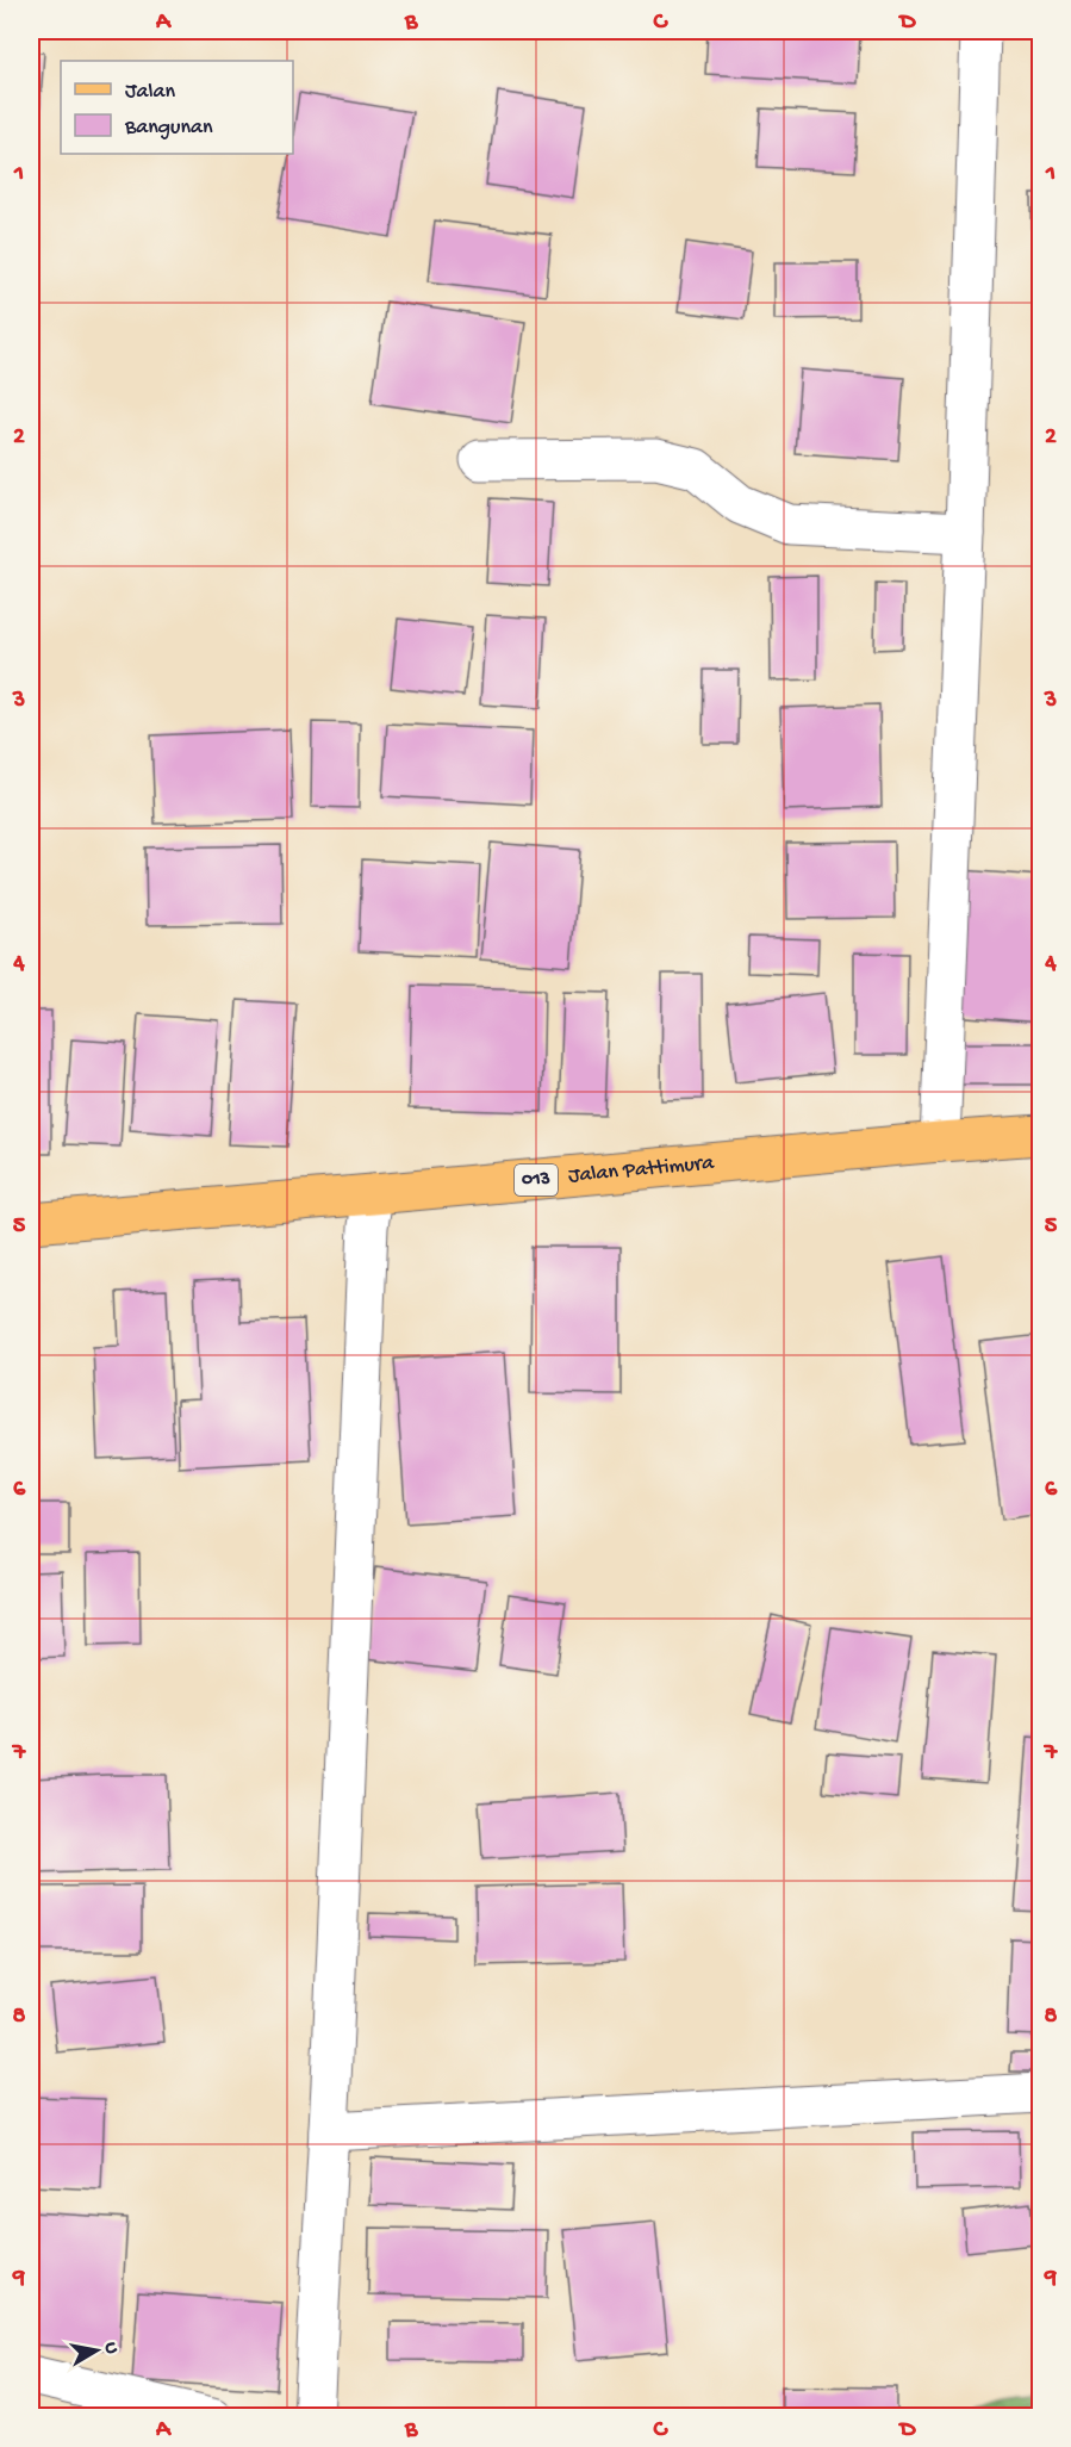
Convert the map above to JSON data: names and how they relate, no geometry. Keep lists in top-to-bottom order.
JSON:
{
  "streets": {
    "main road": ["Jalan Pattimura", "013"]
  },
  "legend": ["Jalan", "Bangunan"],
  "north": "right",
  "grid": {
    "columns": [
      "A",
      "B",
      "C",
      "D"
    ],
    "rows": [
      "1",
      "2",
      "3",
      "4",
      "5",
      "6",
      "7",
      "8",
      "9"
    ]
  }
}
